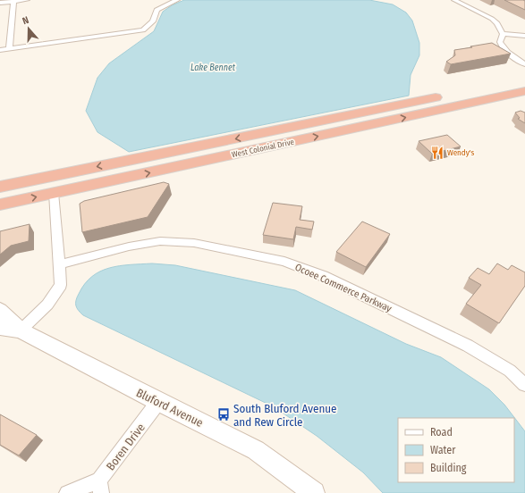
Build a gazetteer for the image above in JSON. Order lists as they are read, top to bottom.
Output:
{
  "streets": {
    "highway": ["West Colonial Drive"],
    "street": ["Ocoee Commerce Parkway", "Bluford Avenue", "Boren Drive"]
  },
  "crossings": [
    ["Bluford Avenue", "Boren Drive"]
  ],
  "water": ["Lake Bennet"],
  "places": {
    "restaurant": ["Wendy's"],
    "bus stop": ["South Bluford Avenue and Rew Circle"]
  },
  "legend": ["Road", "Water", "Building"],
  "north": "top"
}
